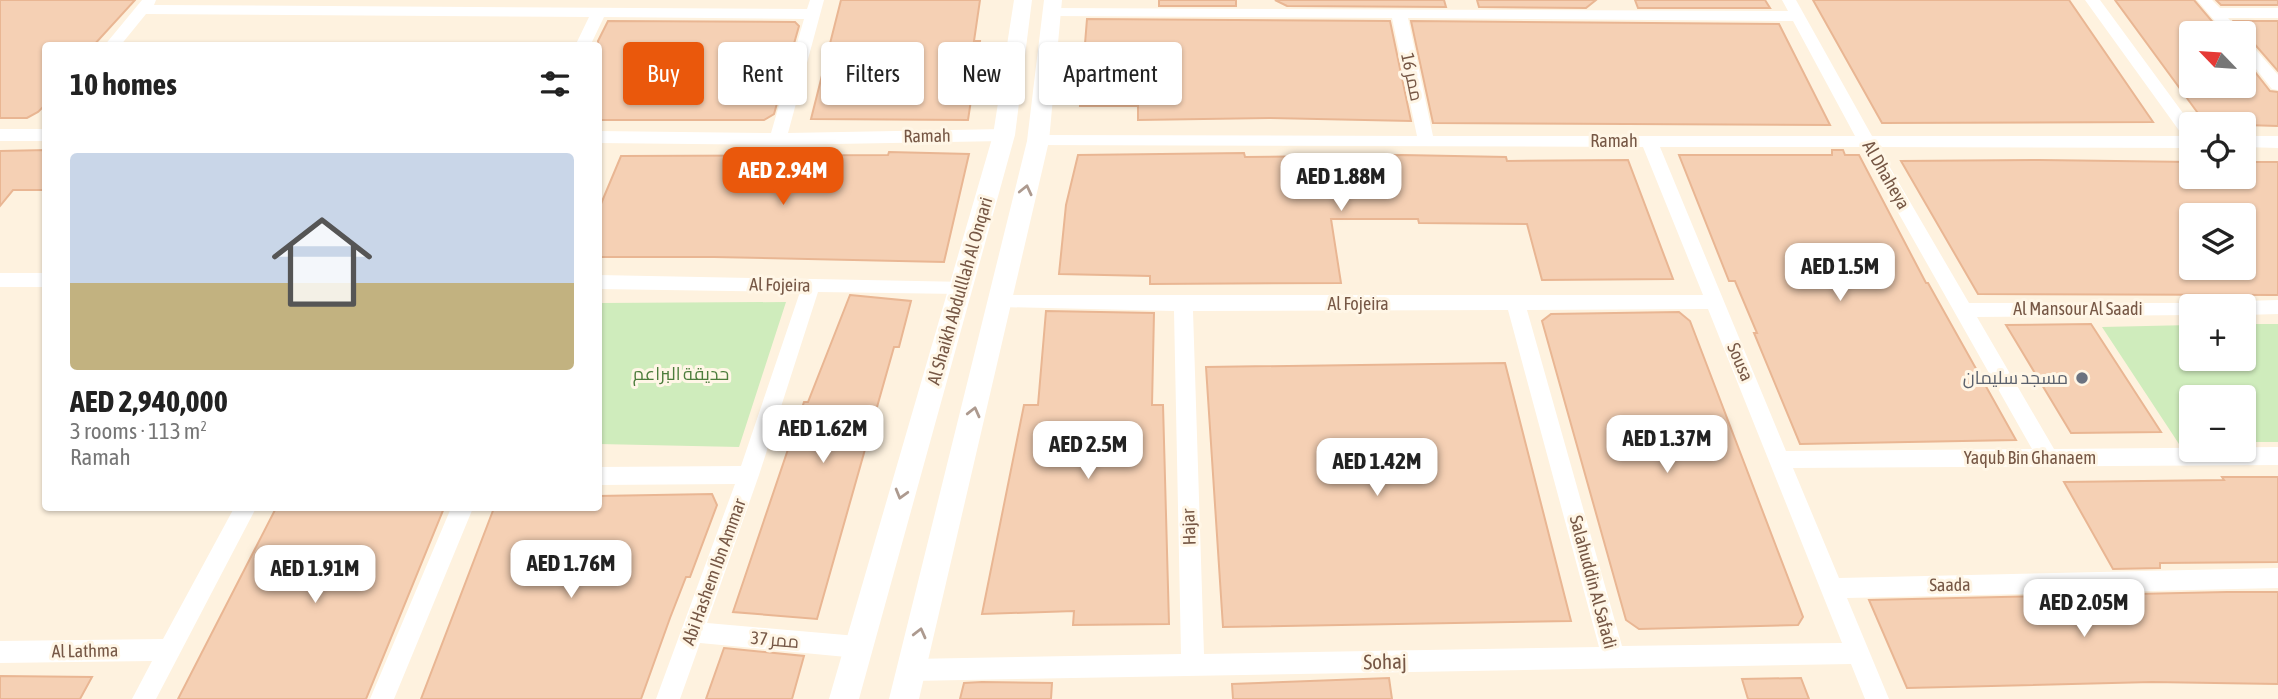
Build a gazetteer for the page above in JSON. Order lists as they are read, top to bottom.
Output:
{
  "streets": {
    "street": [
      "ممر 16",
      "Ramah",
      "Al Dhaheya",
      "Al Fojeira",
      "Al Shaikh Abdulllah Al Onqari",
      "Al Mansour Al Saadi",
      "Sousa",
      "Yaqub Bin Ghanaem",
      "Hajar",
      "Abi Hashem Ibn Ammar",
      "Salahuddin Al Safadi",
      "Saada",
      "ممر 37",
      "Al Lathma",
      "Sohaj"
    ]
  },
  "crossings": [
    ["ممر 16", "Ramah"],
    ["Ramah", "Al Dhaheya"],
    ["Ramah", "Al Shaikh Abdulllah Al Onqari"],
    ["Ramah", "Sousa"],
    ["Al Dhaheya", "Al Mansour Al Saadi"],
    ["Al Dhaheya", "Yaqub Bin Ghanaem"],
    ["Al Fojeira", "Al Shaikh Abdulllah Al Onqari"],
    ["Al Fojeira", "Sousa"],
    ["Al Fojeira", "Hajar"],
    ["Al Fojeira", "Abi Hashem Ibn Ammar"],
    ["Al Fojeira", "Salahuddin Al Safadi"],
    ["Al Shaikh Abdulllah Al Onqari", "ممر 37"],
    ["Al Shaikh Abdulllah Al Onqari", "Sohaj"],
    ["Sousa", "Yaqub Bin Ghanaem"],
    ["Sousa", "Saada"],
    ["Sousa", "Sohaj"],
    ["Hajar", "Sohaj"],
    ["Abi Hashem Ibn Ammar", "ممر 37"],
    ["Salahuddin Al Safadi", "Sohaj"]
  ],
  "parks": ["حديقة البراعم"],
  "places": ["مسجد سليمان"],
  "north": "top left",
  "page": {
    "map_buttons": ["+", "−"],
    "chip": [
      "Buy",
      "Rent",
      "Filters",
      "New",
      "Apartment"
    ],
    "heading": "10 homes",
    "list": [
      {
        "name": "AED 2,940,000",
        "note": "3 rooms · 113 m² · Ramah"
      }
    ],
    "price": [
      "AED 2.94M",
      "AED 1.88M",
      "AED 1.5M",
      "AED 1.62M",
      "AED 1.37M",
      "AED 2.5M",
      "AED 1.42M",
      "AED 1.76M",
      "AED 1.91M",
      "AED 2.05M"
    ]
  }
}
